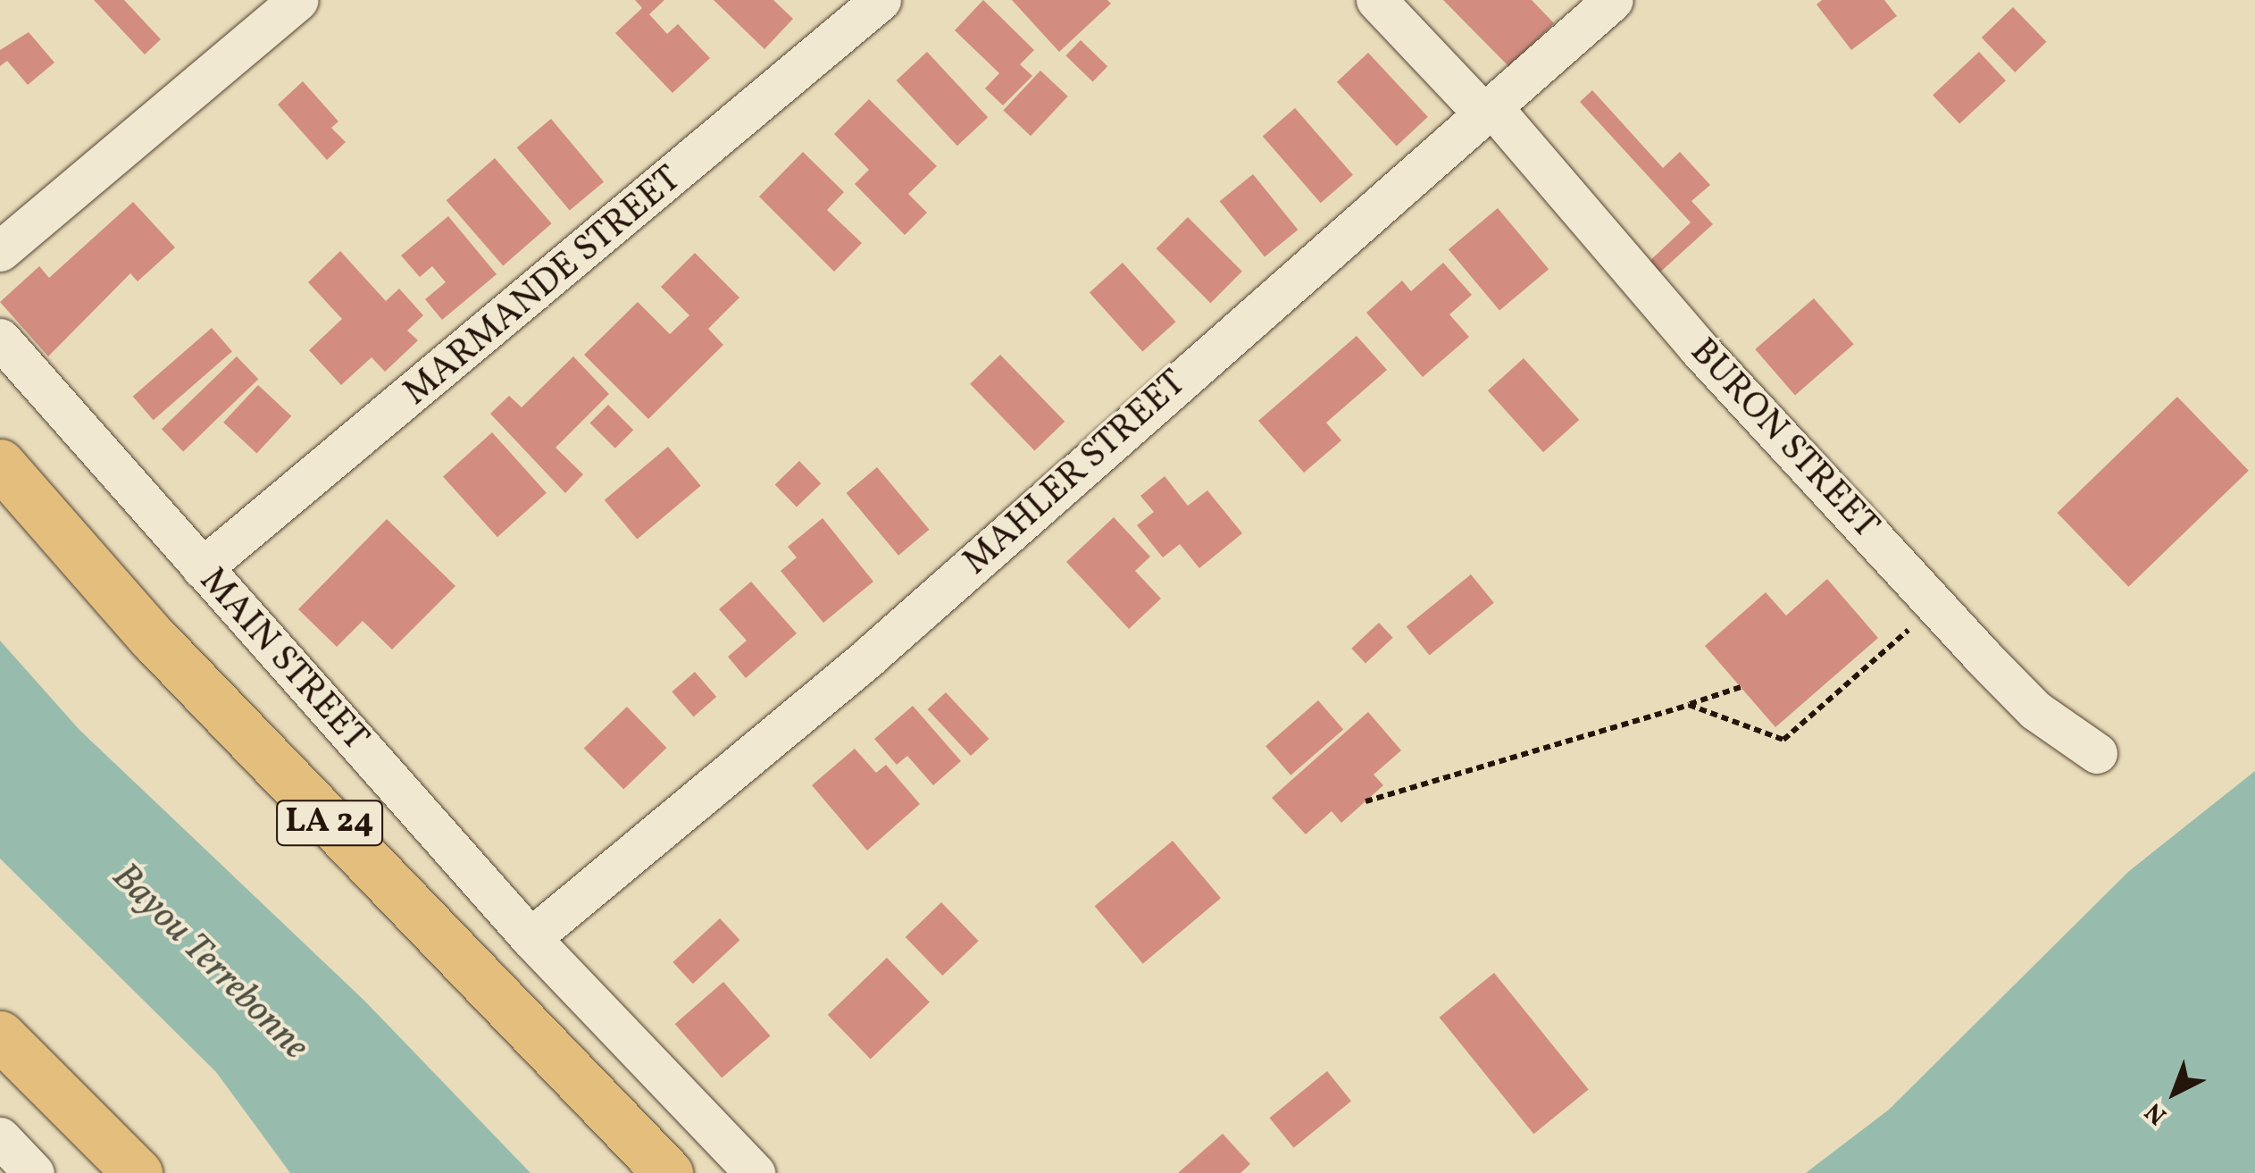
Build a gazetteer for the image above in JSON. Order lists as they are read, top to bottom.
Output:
{
  "streets": {
    "main road": ["LA 24"],
    "street": [
      "MARMANDE STREET",
      "BURON STREET",
      "MAHLER STREET",
      "MAIN STREET"
    ]
  },
  "crossings": [
    ["MARMANDE STREET", "MAIN STREET"],
    ["BURON STREET", "MAHLER STREET"],
    ["MAHLER STREET", "MAIN STREET"]
  ],
  "water": ["Bayou Terrebonne"],
  "north": "bottom left"
}
